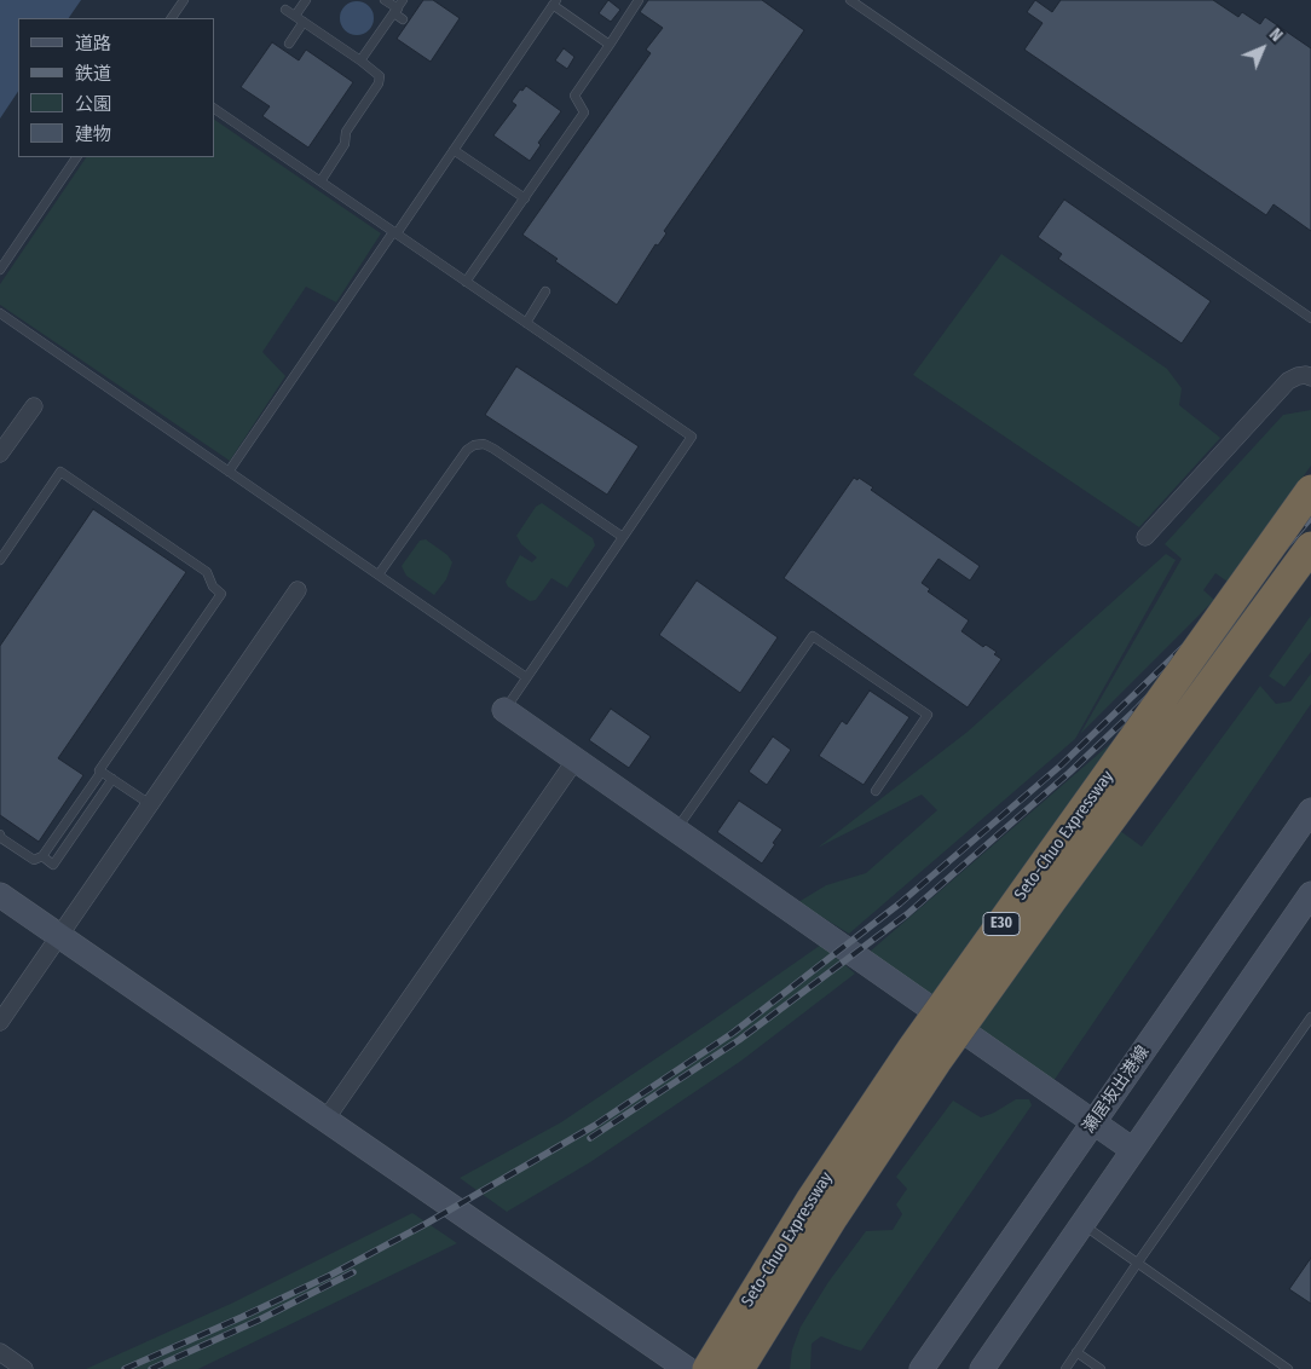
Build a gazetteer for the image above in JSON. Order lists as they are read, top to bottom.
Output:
{
  "streets": {
    "highway": ["Seto-Chuo Expressway", "E30"],
    "street": ["瀬居坂出港線"]
  },
  "legend": [
    "道路",
    "鉄道",
    "公園",
    "建物"
  ],
  "north": "top right"
}
